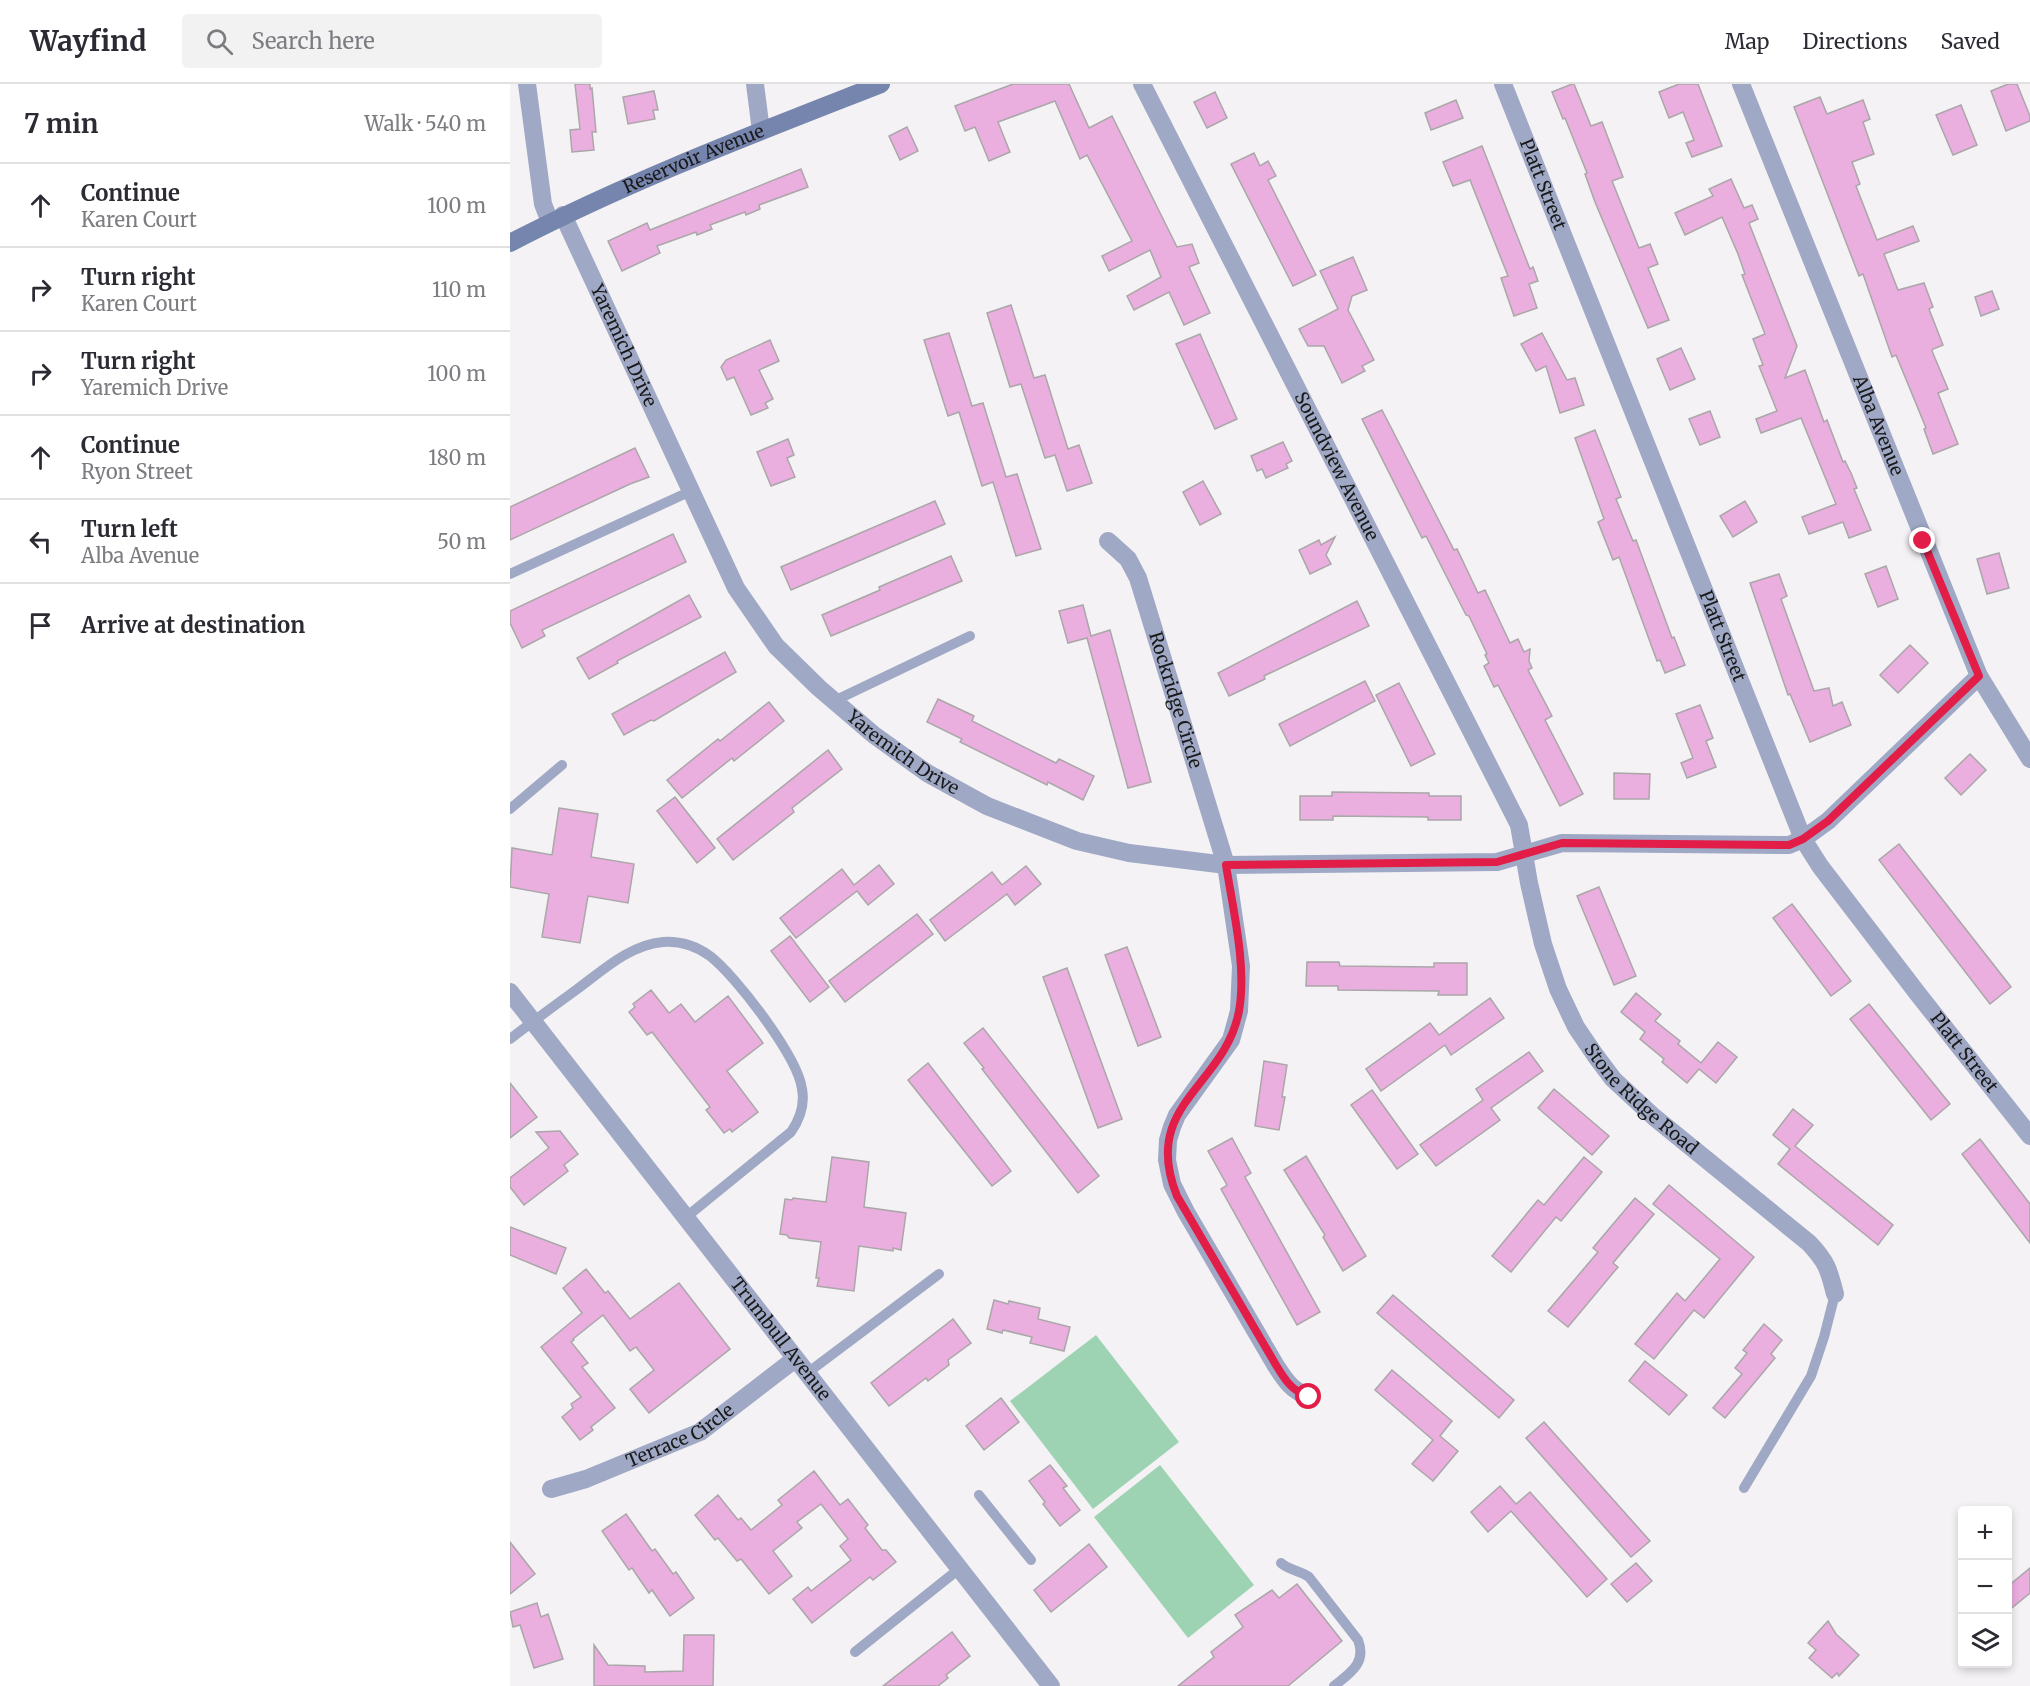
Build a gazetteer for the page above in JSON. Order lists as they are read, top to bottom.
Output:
{
  "streets": {
    "main road": ["Reservoir Avenue"],
    "street": [
      "Platt Street",
      "Yaremich Drive",
      "Alba Avenue",
      "Soundview Avenue",
      "Rockridge Circle",
      "Stone Ridge Road",
      "Trumbull Avenue",
      "Terrace Circle"
    ]
  },
  "crossings": [
    ["Reservoir Avenue", "Yaremich Drive"],
    ["Platt Street", "Yaremich Drive"],
    ["Yaremich Drive", "Soundview Avenue"],
    ["Yaremich Drive", "Rockridge Circle"],
    ["Yaremich Drive", "Stone Ridge Road"],
    ["Soundview Avenue", "Stone Ridge Road"],
    ["Trumbull Avenue", "Terrace Circle"]
  ],
  "page": {
    "header": "Wayfind",
    "search": "Search here",
    "nav": ["Map", "Directions", "Saved"],
    "heading": ["7 min", "Walk · 540 m"],
    "list": [
      ["Continue", "Karen Court", "100 m"],
      ["Turn right", "Karen Court", "110 m"],
      ["Turn right", "Yaremich Drive", "100 m"],
      ["Continue", "Ryon Street", "180 m"],
      ["Turn left", "Alba Avenue", "50 m"],
      "Arrive at destination"
    ],
    "map_buttons": ["+", "−"]
  }
}
